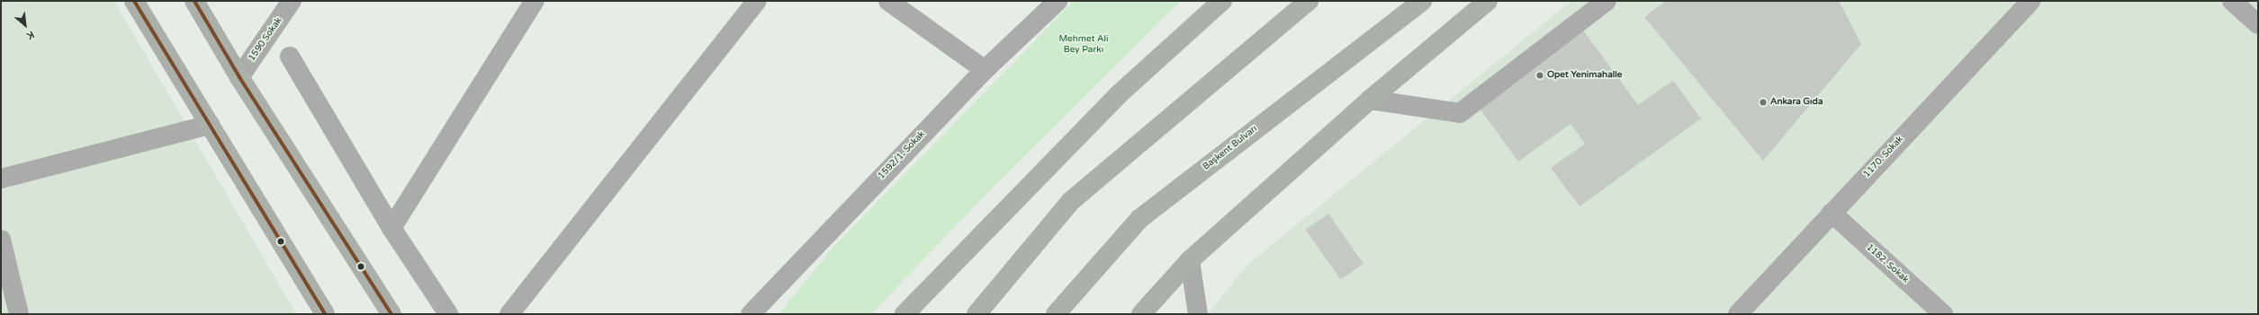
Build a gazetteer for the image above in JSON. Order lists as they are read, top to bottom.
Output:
{
  "streets": {
    "main road": ["Başkent Bulvarı"],
    "street": [
      "1590 Sokak",
      "1592/1. Sokak",
      "1170. Sokak",
      "1182. Sokak"
    ]
  },
  "crossings": [
    ["1170. Sokak", "1182. Sokak"]
  ],
  "parks": ["Mehmet Ali Bey Parkı"],
  "places": ["Opet Yenimahalle", "Ankara Gıda"],
  "north": "bottom right"
}
